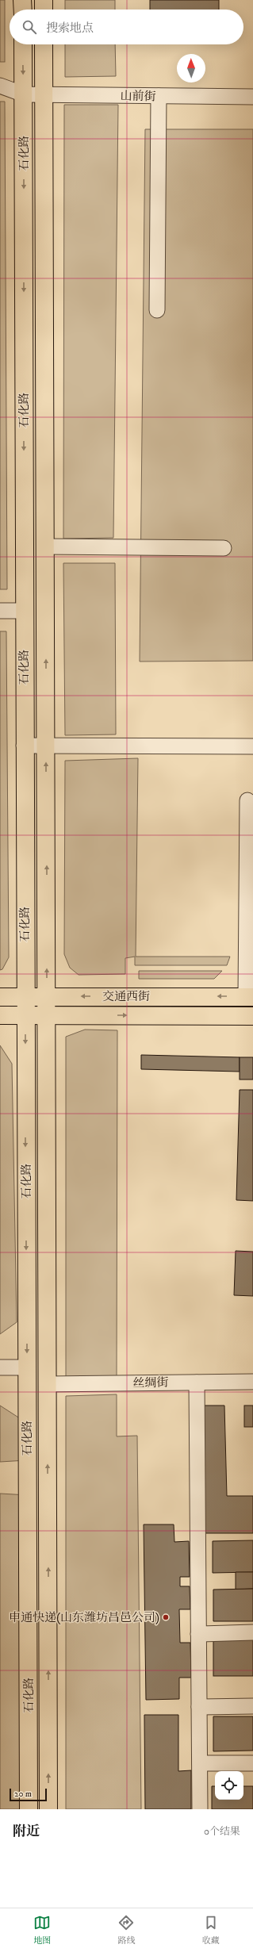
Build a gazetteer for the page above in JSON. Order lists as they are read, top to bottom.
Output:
{
  "streets": {
    "main road": ["石化路", "交通西街"],
    "street": ["山前街", "丝绸街"]
  },
  "crossings": [
    ["山前街", "石化路"],
    ["石化路", "交通西街"],
    ["石化路", "丝绸街"]
  ],
  "places": ["申通快递(山东潍坊昌邑公司)"],
  "scale_bar": "20 m",
  "north": "top",
  "page": {
    "search": "搜索地点",
    "scale": "20 m",
    "heading": ["附近", "0个结果"],
    "nav": ["地图", "路线", "收藏"]
  }
}
